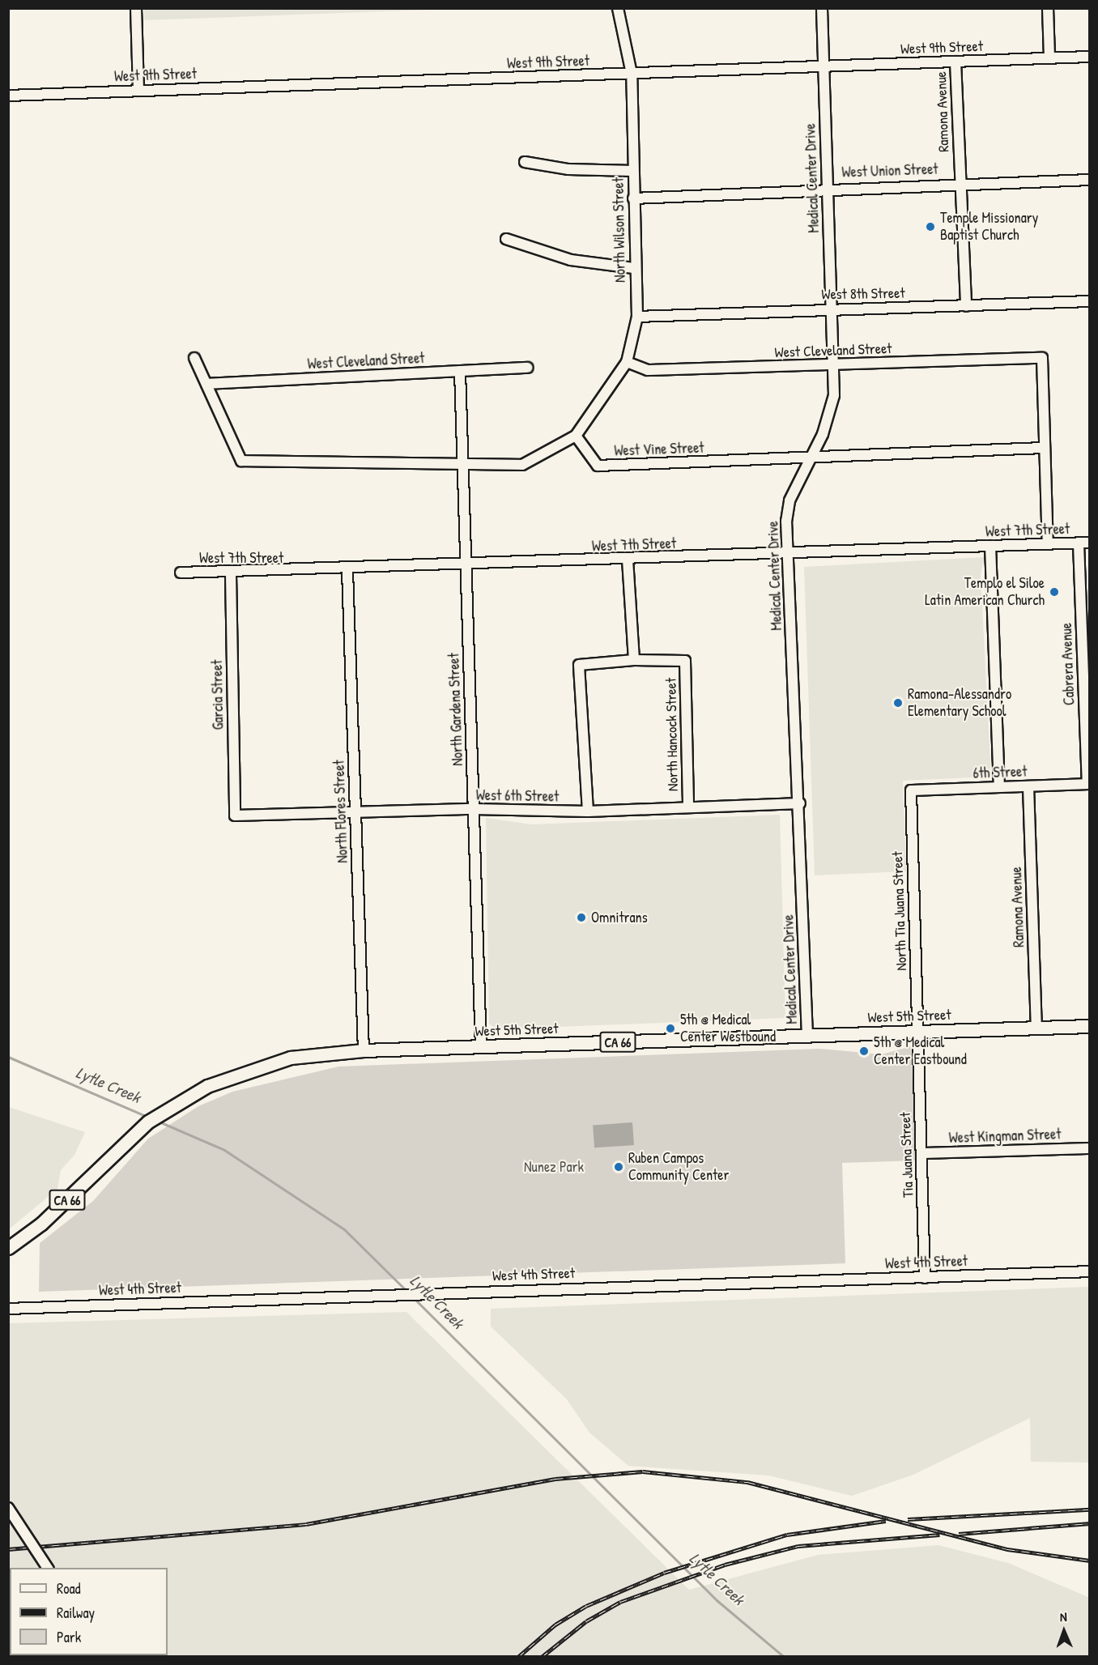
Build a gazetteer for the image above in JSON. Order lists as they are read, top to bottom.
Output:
{
  "streets": {
    "main road": ["West 5th Street", "CA 66"],
    "street": [
      "West 9th Street",
      "Ramona Avenue",
      "West Union Street",
      "Medical Center Drive",
      "North Wilson Street",
      "West 8th Street",
      "West Cleveland Street",
      "West Vine Street",
      "West 7th Street",
      "Cabrera Avenue",
      "Garcia Street",
      "North Gardena Street",
      "North Hancock Street",
      "6th Street",
      "West 6th Street",
      "North Flores Street",
      "North Tia Juana Street",
      "West Kingman Street",
      "Tia Juana Street",
      "West 4th Street"
    ]
  },
  "crossings": [
    ["West 9th Street", "Ramona Avenue"],
    ["West 9th Street", "Medical Center Drive"],
    ["West 9th Street", "North Wilson Street"],
    ["Ramona Avenue", "West Union Street"],
    ["Ramona Avenue", "West 8th Street"],
    ["Ramona Avenue", "6th Street"],
    ["Ramona Avenue", "West 5th Street"],
    ["West Union Street", "Medical Center Drive"],
    ["West Union Street", "North Wilson Street"],
    ["Medical Center Drive", "West 8th Street"],
    ["Medical Center Drive", "West Cleveland Street"],
    ["Medical Center Drive", "West Vine Street"],
    ["Medical Center Drive", "West 7th Street"],
    ["Medical Center Drive", "West 6th Street"],
    ["Medical Center Drive", "West 5th Street"],
    ["North Wilson Street", "West 8th Street"],
    ["North Wilson Street", "West Cleveland Street"],
    ["North Wilson Street", "West Vine Street"],
    ["West Cleveland Street", "West Vine Street"],
    ["West Cleveland Street", "North Gardena Street"],
    ["West 7th Street", "Cabrera Avenue"],
    ["West 7th Street", "Garcia Street"],
    ["West 7th Street", "North Gardena Street"],
    ["West 7th Street", "North Flores Street"],
    ["Cabrera Avenue", "6th Street"],
    ["Garcia Street", "West 6th Street"],
    ["North Gardena Street", "West 6th Street"],
    ["North Gardena Street", "West 5th Street"],
    ["North Hancock Street", "West 6th Street"],
    ["6th Street", "North Tia Juana Street"],
    ["West 6th Street", "North Flores Street"],
    ["North Flores Street", "West 5th Street"],
    ["North Tia Juana Street", "West 5th Street"],
    ["North Tia Juana Street", "Tia Juana Street"],
    ["West 5th Street", "Tia Juana Street"],
    ["West Kingman Street", "Tia Juana Street"],
    ["Tia Juana Street", "West 4th Street"]
  ],
  "water": ["Lytle Creek"],
  "parks": ["Nunez Park"],
  "places": [
    "Temple Missionary Baptist Church",
    "Templo el Siloe Latin American Church",
    "Ramona-Alessandro Elementary School",
    "Omnitrans",
    "5th @ Medical Center Westbound",
    "5th @ Medical Center Eastbound",
    "Ruben Campos Community Center"
  ],
  "legend": ["Road", "Railway", "Park"],
  "north": "top"
}
